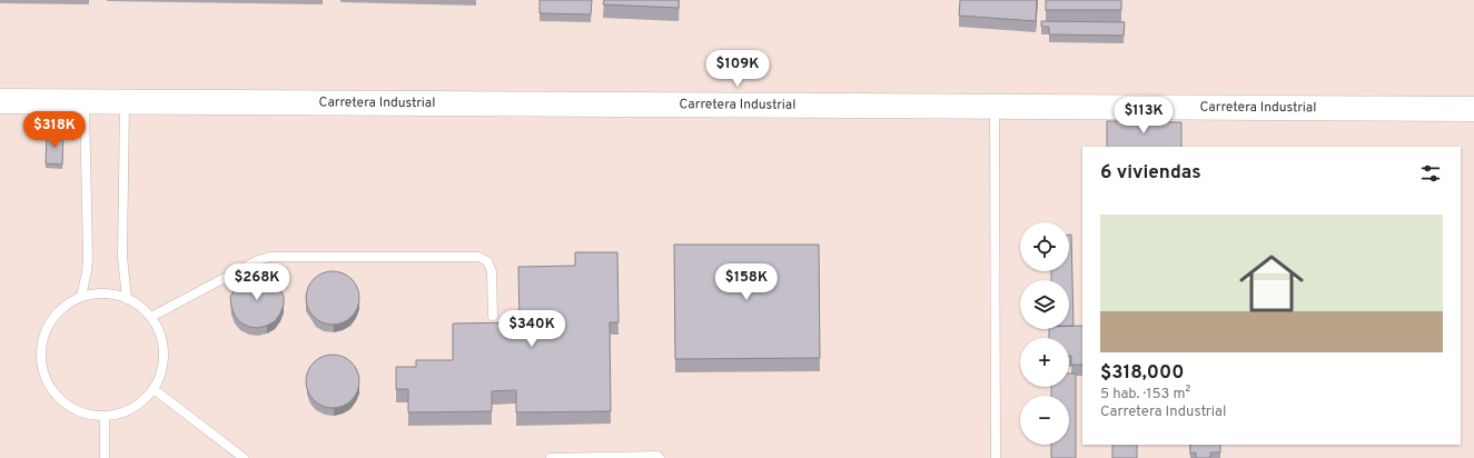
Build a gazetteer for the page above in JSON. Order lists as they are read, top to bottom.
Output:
{
  "streets": {
    "main road": ["Carretera Industrial"]
  },
  "page": {
    "price": [
      "$109K",
      "$113K",
      "$318K",
      "$268K",
      "$158K",
      "$340K"
    ],
    "heading": "6 viviendas",
    "list": [
      {
        "name": "$318,000",
        "note": "5 hab. · 153 m² · Carretera Industrial"
      }
    ],
    "map_buttons": ["+", "−"]
  }
}
